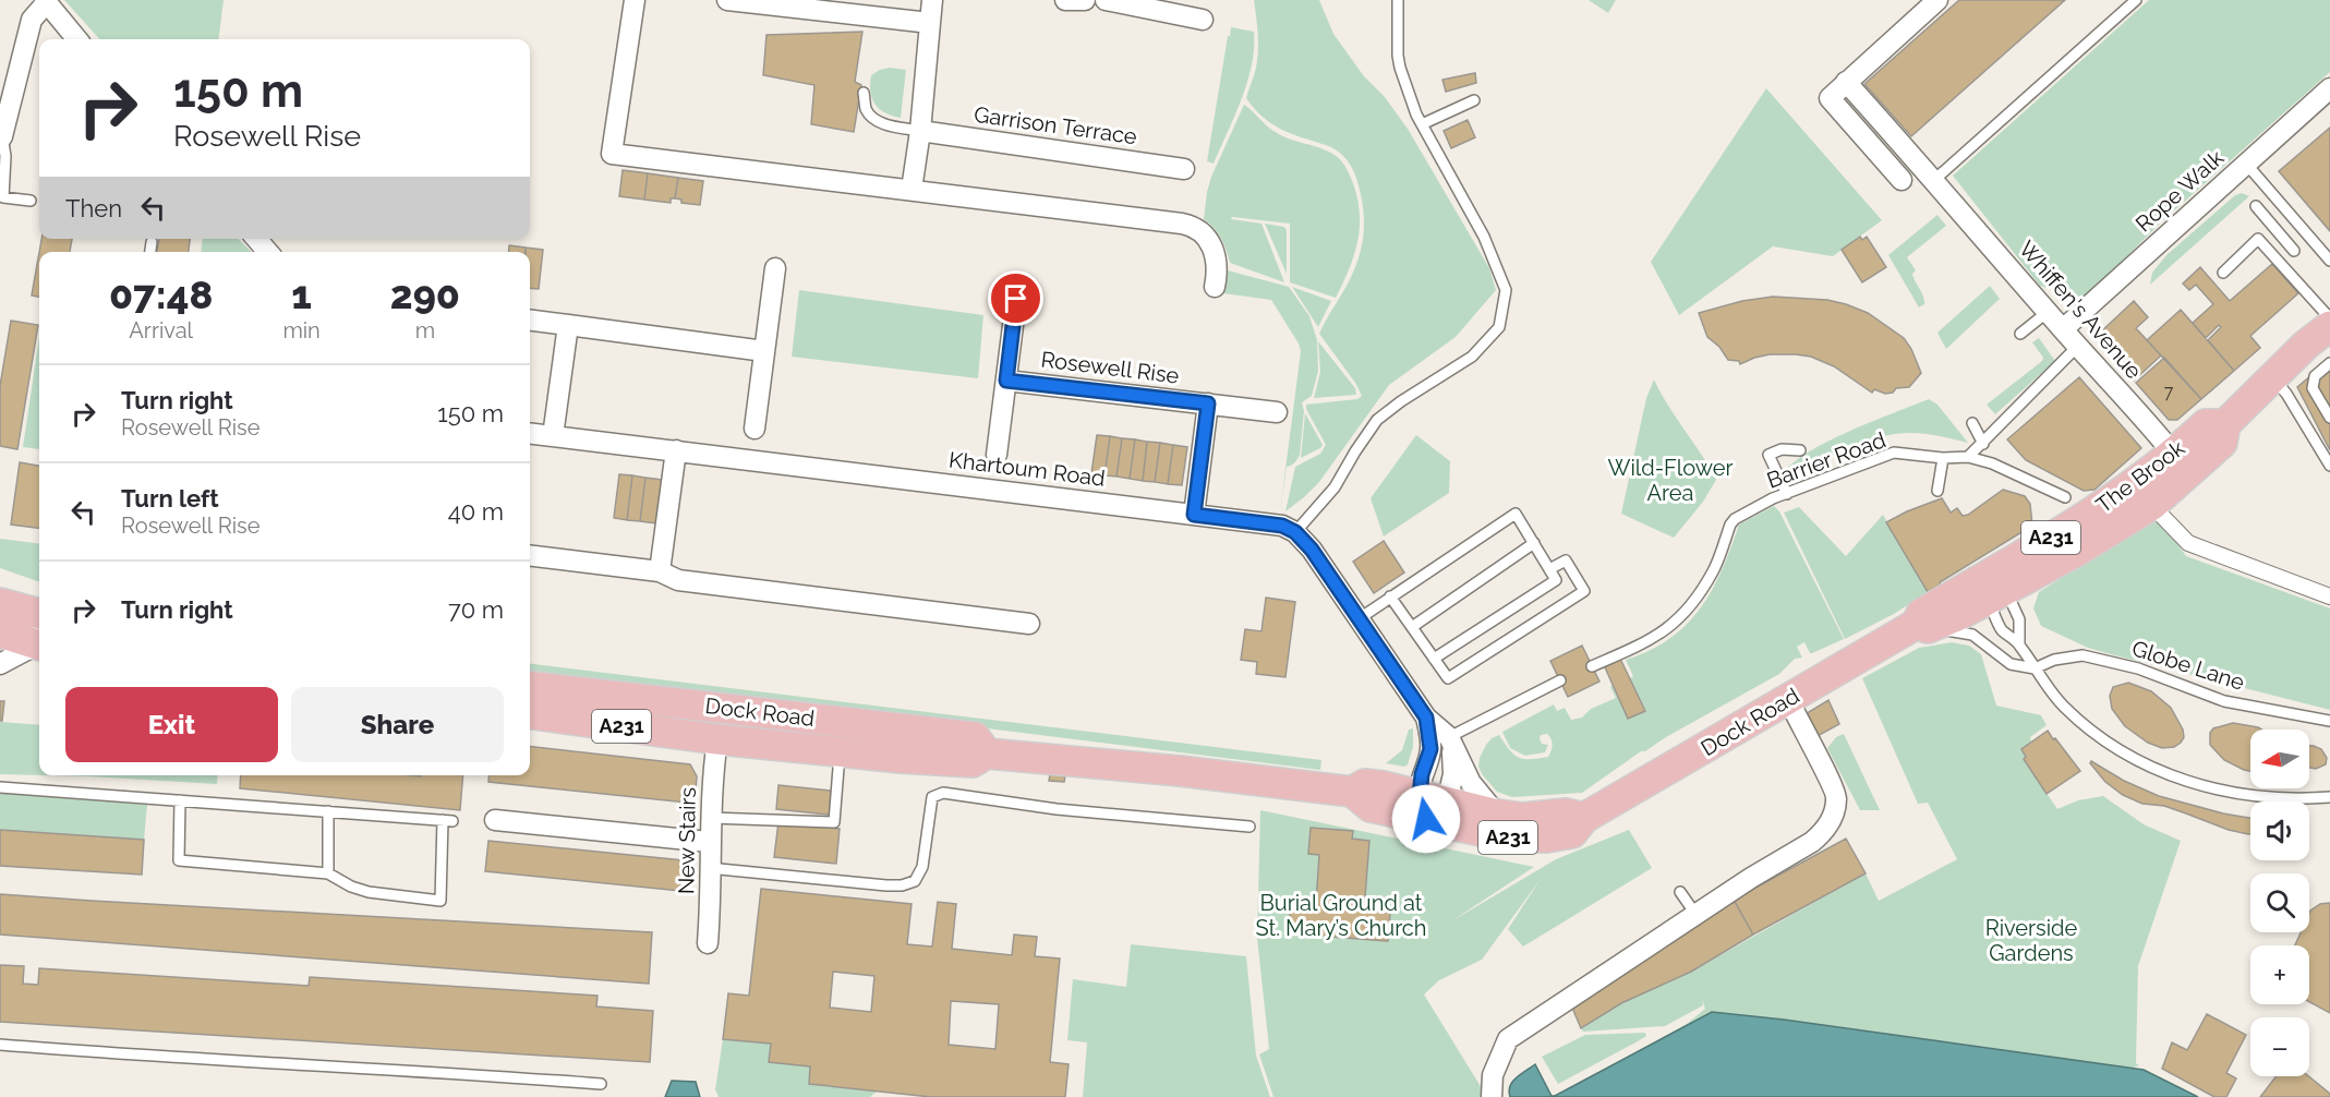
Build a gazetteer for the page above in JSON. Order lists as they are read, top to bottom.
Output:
{
  "streets": {
    "main road": ["The Brook", "A231", "Dock Road"],
    "street": [
      "Garrison Terrace",
      "Rope Walk",
      "Whiffen's Avenue",
      "Rosewell Rise",
      "Khartoum Road",
      "New Stairs"
    ],
    "lane": ["Barrier Road", "Globe Lane"]
  },
  "crossings": [
    ["Rope Walk", "Whiffen's Avenue"],
    ["Whiffen's Avenue", "The Brook"],
    ["The Brook", "Dock Road"],
    ["Dock Road", "New Stairs"]
  ],
  "parks": ["Wild-Flower Area", "Burial Ground at St. Mary’s Church", "Riverside Gardens"],
  "house_numbers": ["7"],
  "north": "left",
  "page": {
    "turn": ["150 m", "Rosewell Rise"],
    "then": "Then",
    "eta": [
      "07:48",
      "Arrival",
      "1",
      "min",
      "290",
      "m"
    ],
    "list": [
      {
        "name": "Turn right",
        "note": "Rosewell Rise",
        "value": "150 m"
      },
      {
        "name": "Turn left",
        "note": "Rosewell Rise",
        "value": "40 m"
      },
      {
        "name": "Turn right",
        "value": "70 m"
      }
    ],
    "buttons": ["Exit", "Share"],
    "map_buttons": ["+", "−"]
  }
}
